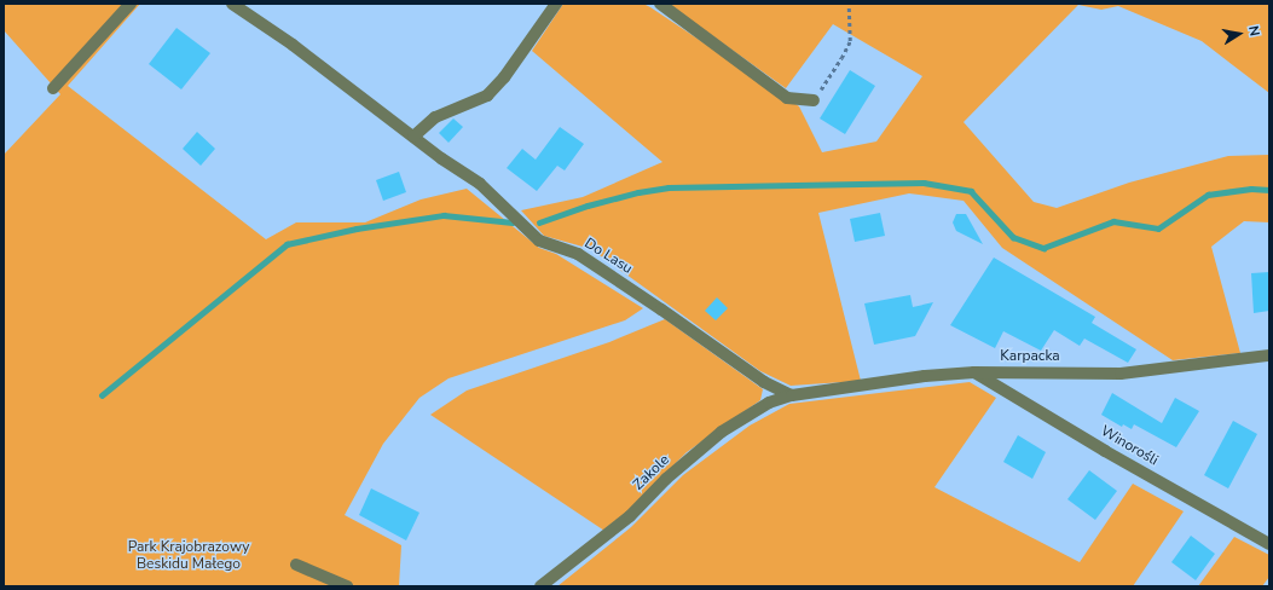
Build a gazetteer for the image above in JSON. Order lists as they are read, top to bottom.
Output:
{
  "streets": {
    "street": [
      "Do Lasu",
      "Karpacka",
      "Winorośli",
      "Zakole"
    ]
  },
  "crossings": [
    ["Do Lasu", "Karpacka"],
    ["Do Lasu", "Zakole"],
    ["Karpacka", "Winorośli"],
    ["Karpacka", "Zakole"]
  ],
  "parks": ["Park Krajobrazowy Beskidu Małego"],
  "north": "right"
}
